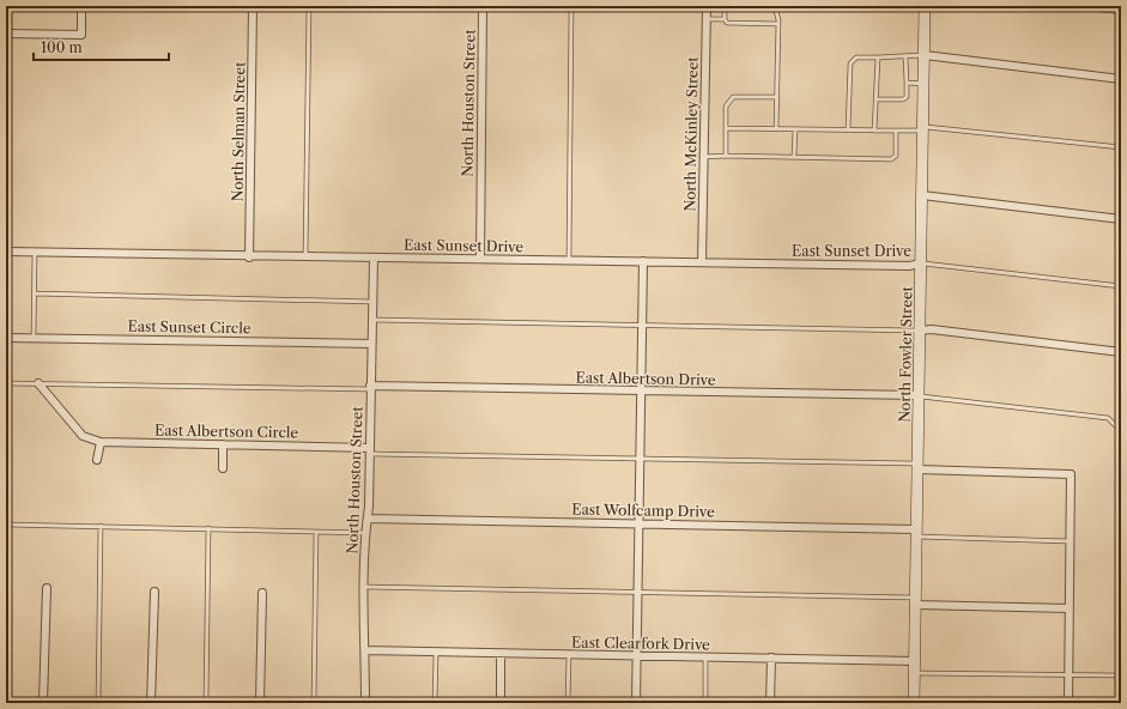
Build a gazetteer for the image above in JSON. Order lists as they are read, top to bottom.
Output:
{
  "streets": {
    "street": [
      "North Houston Street",
      "North Selman Street",
      "North McKinley Street",
      "East Sunset Drive",
      "East Sunset Circle",
      "North Fowler Street",
      "East Albertson Drive",
      "East Albertson Circle",
      "East Wolfcamp Drive",
      "East Clearfork Drive"
    ]
  },
  "crossings": [
    ["North Houston Street", "East Sunset Drive"],
    ["North Houston Street", "East Sunset Circle"],
    ["North Houston Street", "East Albertson Drive"],
    ["North Houston Street", "East Albertson Circle"],
    ["North Houston Street", "East Wolfcamp Drive"],
    ["North Houston Street", "East Clearfork Drive"],
    ["North Selman Street", "East Sunset Drive"],
    ["North McKinley Street", "East Sunset Drive"],
    ["East Sunset Drive", "North Fowler Street"],
    ["North Fowler Street", "East Albertson Drive"],
    ["North Fowler Street", "East Wolfcamp Drive"],
    ["North Fowler Street", "East Clearfork Drive"]
  ],
  "scale_bar": "100 m"
}
